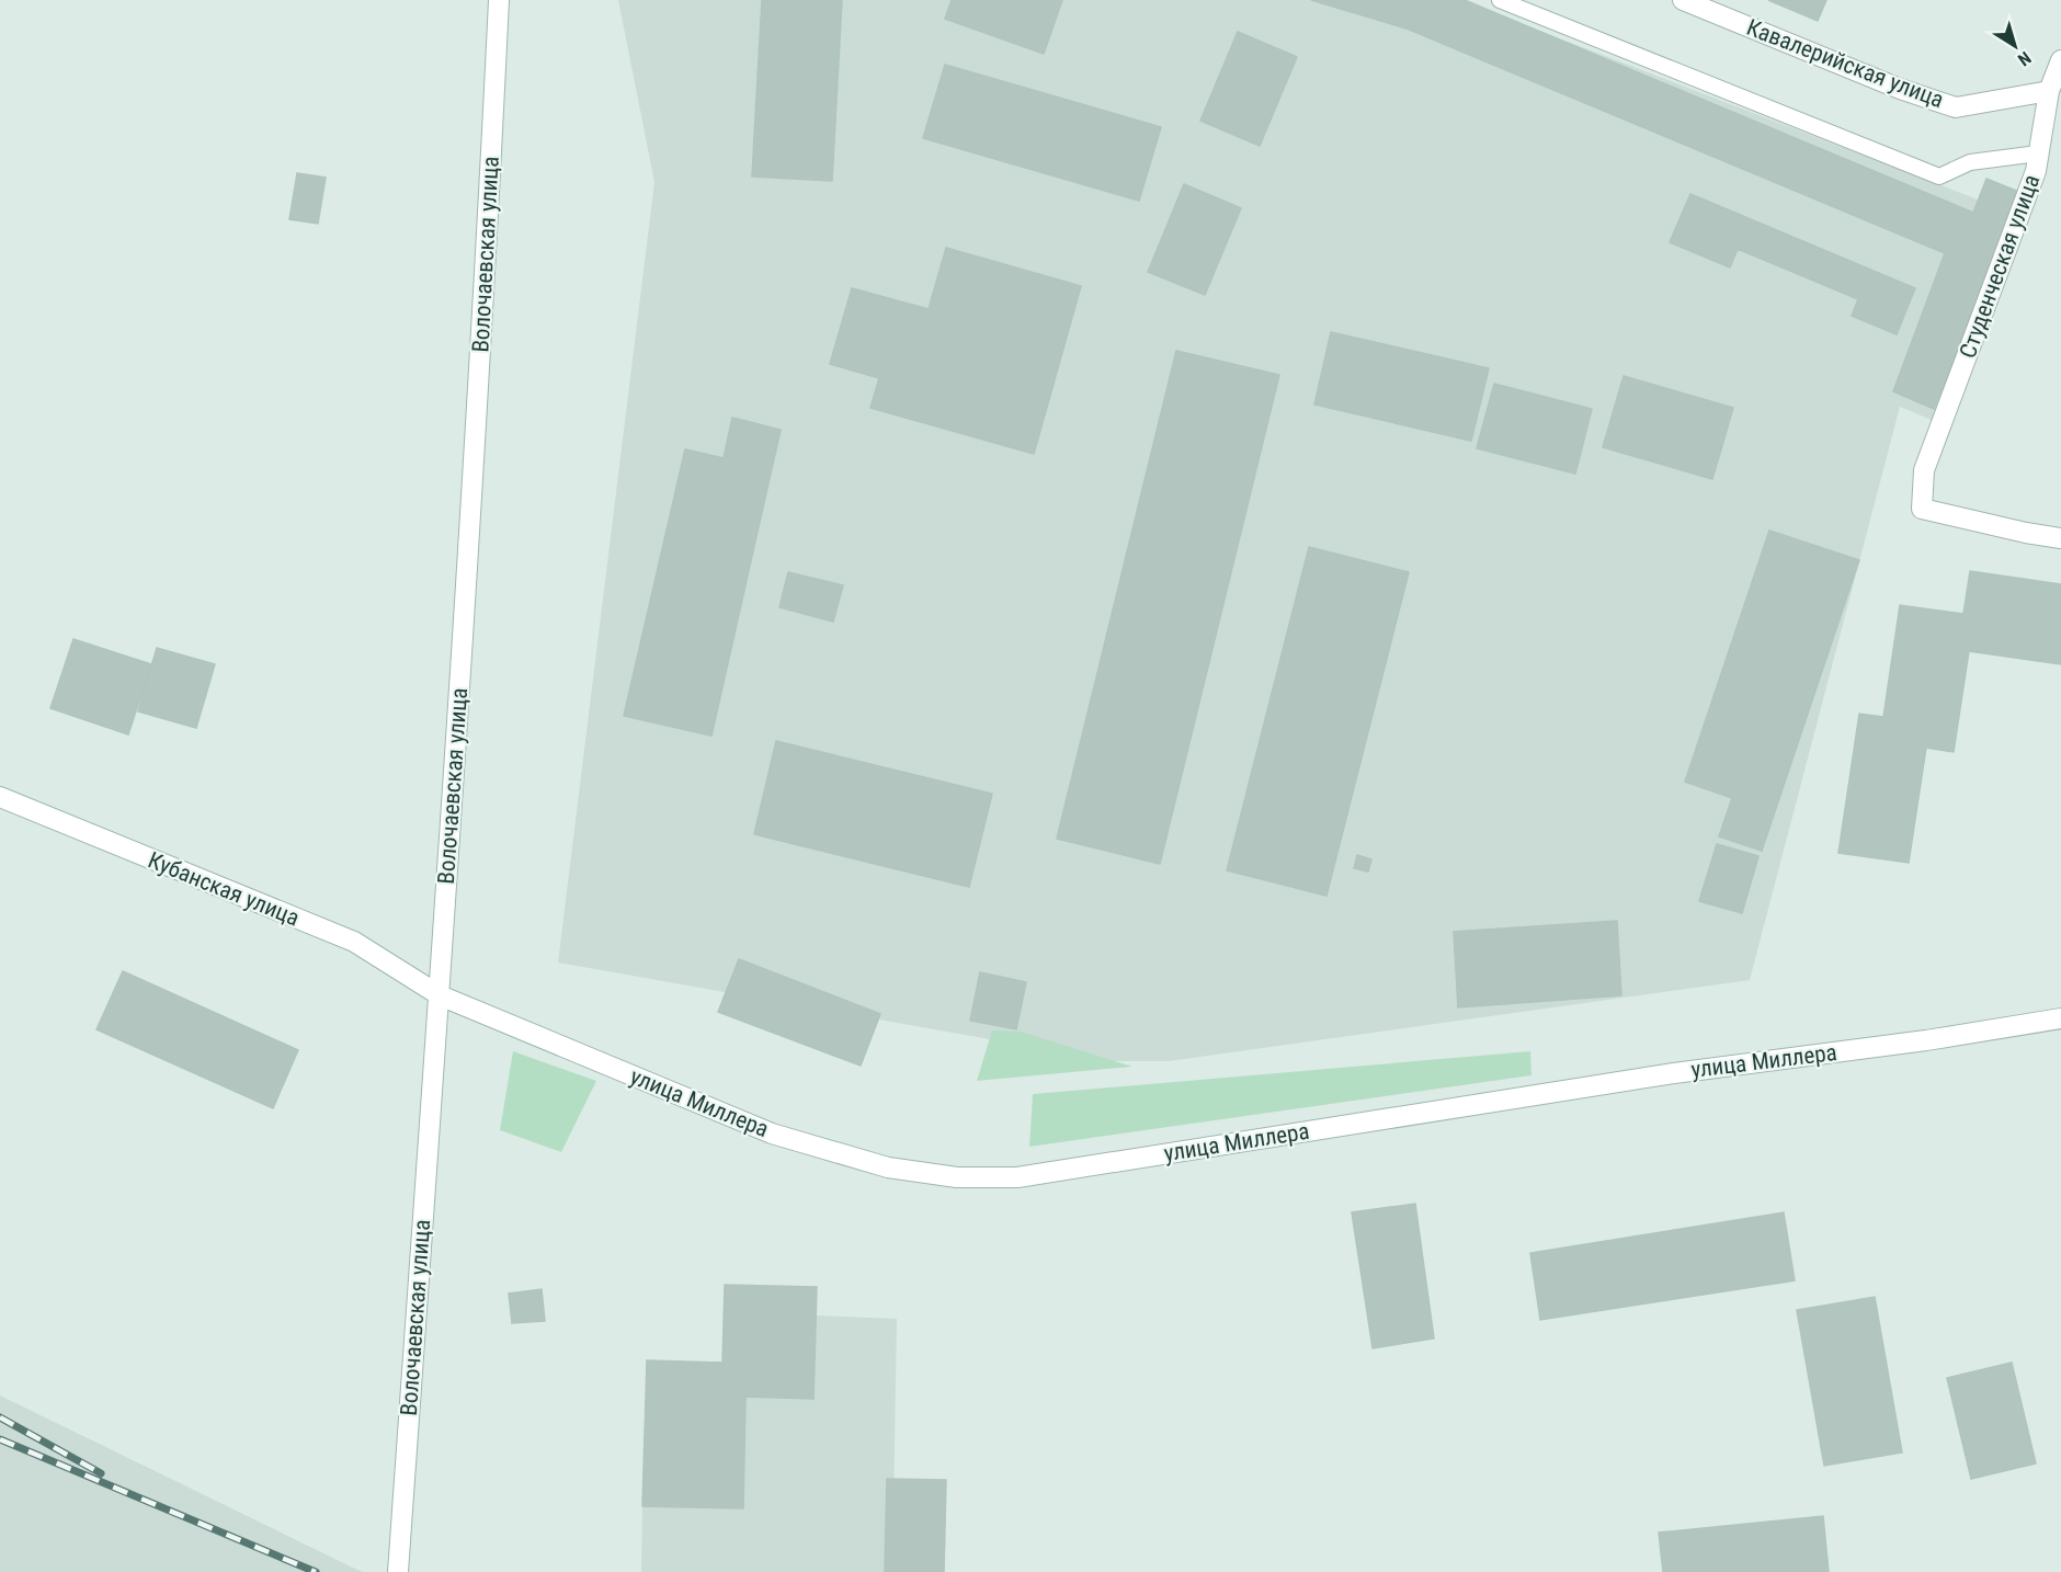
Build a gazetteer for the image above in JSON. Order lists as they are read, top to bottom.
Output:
{
  "streets": {
    "main road": [
      "Кавалерийская улица",
      "Волочаевская улица",
      "Студенческая улица",
      "Кубанская улица",
      "улица Миллера"
    ]
  },
  "crossings": [
    ["Кавалерийская улица", "Студенческая улица"],
    ["Волочаевская улица", "Кубанская улица"],
    ["Волочаевская улица", "улица Миллера"],
    ["Кубанская улица", "улица Миллера"]
  ],
  "north": "bottom right"
}
